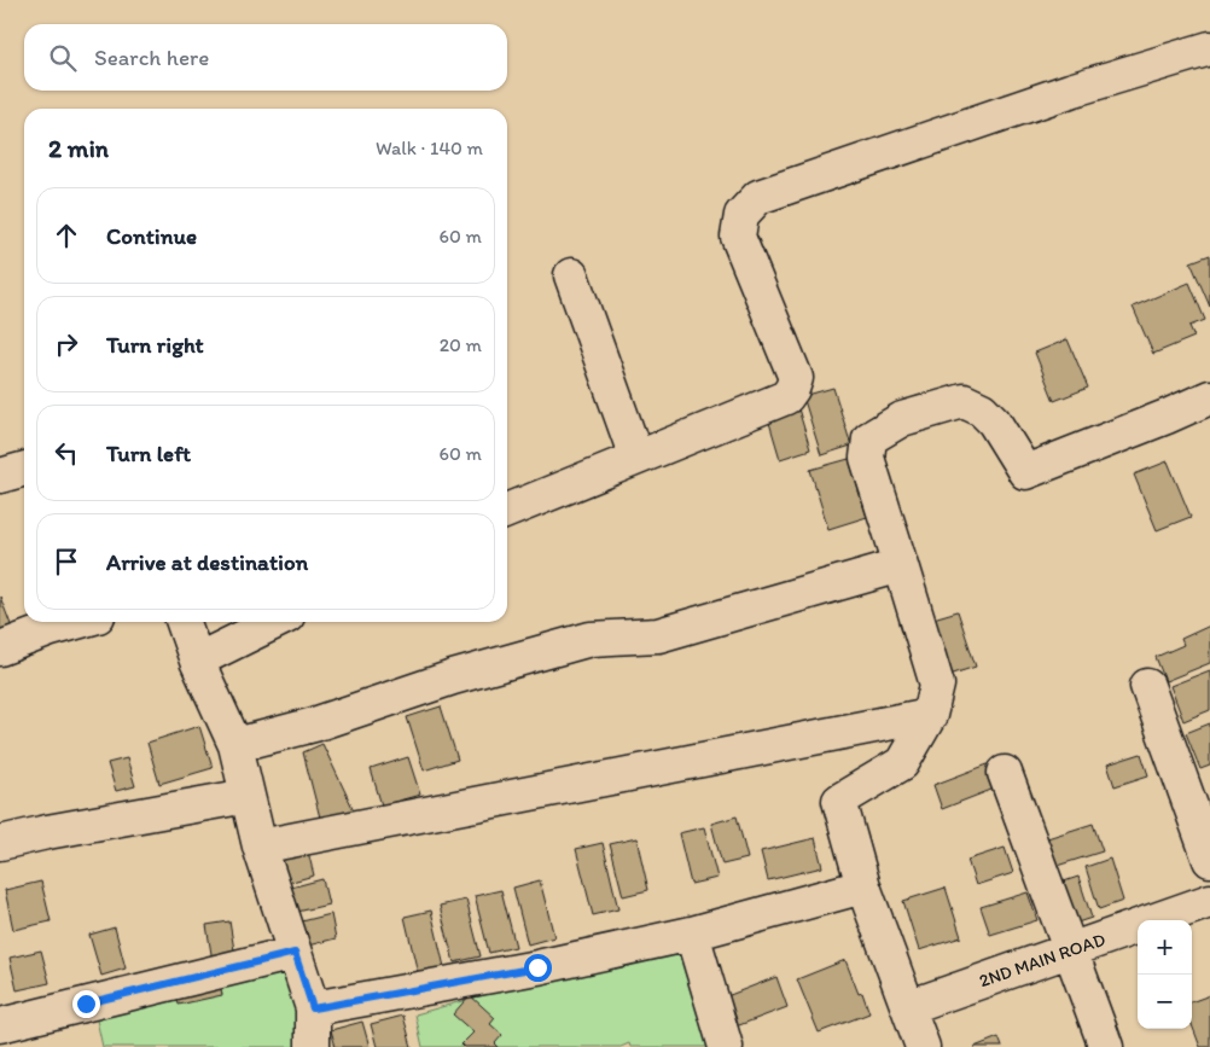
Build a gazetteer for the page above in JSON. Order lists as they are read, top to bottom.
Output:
{
  "streets": {
    "street": ["2ND MAIN ROAD"]
  },
  "page": {
    "search": "Search here",
    "heading": ["2 min", "Walk · 140 m"],
    "list": [
      ["Continue", "60 m"],
      ["Turn right", "20 m"],
      ["Turn left", "60 m"],
      "Arrive at destination"
    ],
    "map_buttons": ["+", "−"]
  }
}
